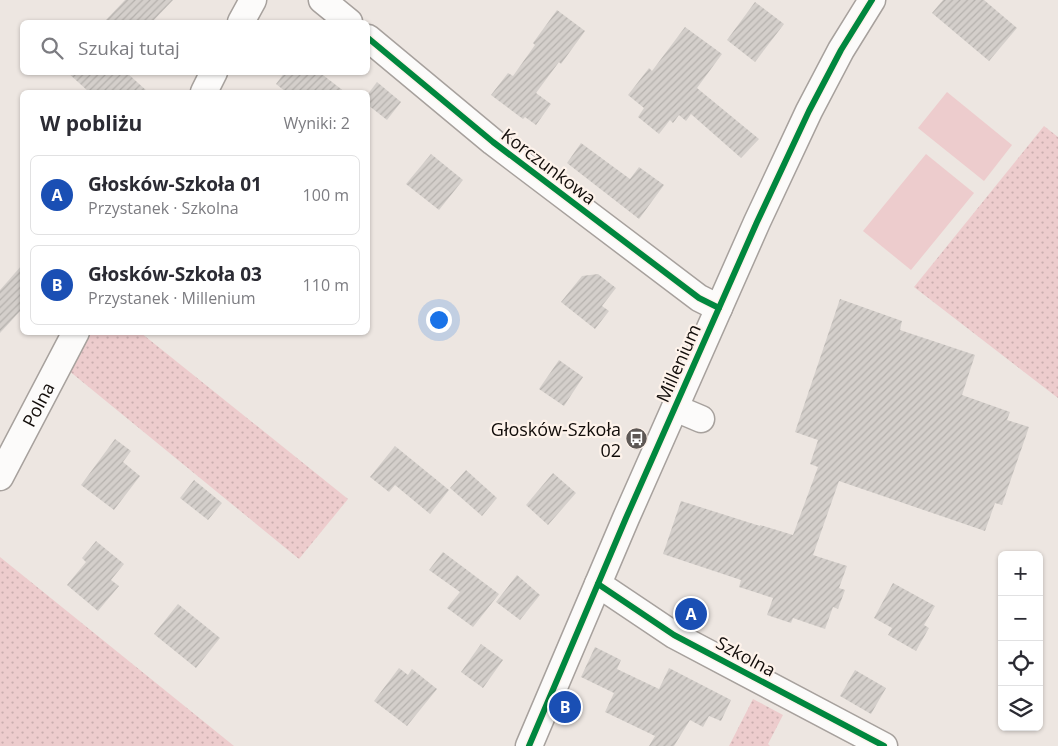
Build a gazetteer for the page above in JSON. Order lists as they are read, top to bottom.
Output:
{
  "streets": {
    "street": [
      "Korczunkowa",
      "Millenium",
      "Polna",
      "Szkolna"
    ]
  },
  "crossings": [
    ["Korczunkowa", "Millenium"],
    ["Millenium", "Szkolna"]
  ],
  "places": {
    "bus stop": ["Głosków-Szkoła 02"]
  },
  "page": {
    "search": "Szukaj tutaj",
    "heading": ["W pobliżu", "Wyniki: 2"],
    "list": [
      {
        "mark": "A",
        "name": "Głosków-Szkoła 01",
        "note": "Przystanek · Szkolna",
        "value": "100 m"
      },
      {
        "mark": "B",
        "name": "Głosków-Szkoła 03",
        "note": "Przystanek · Millenium",
        "value": "110 m"
      }
    ],
    "map_buttons": ["+", "−"],
    "pins": ["A", "B"]
  }
}
